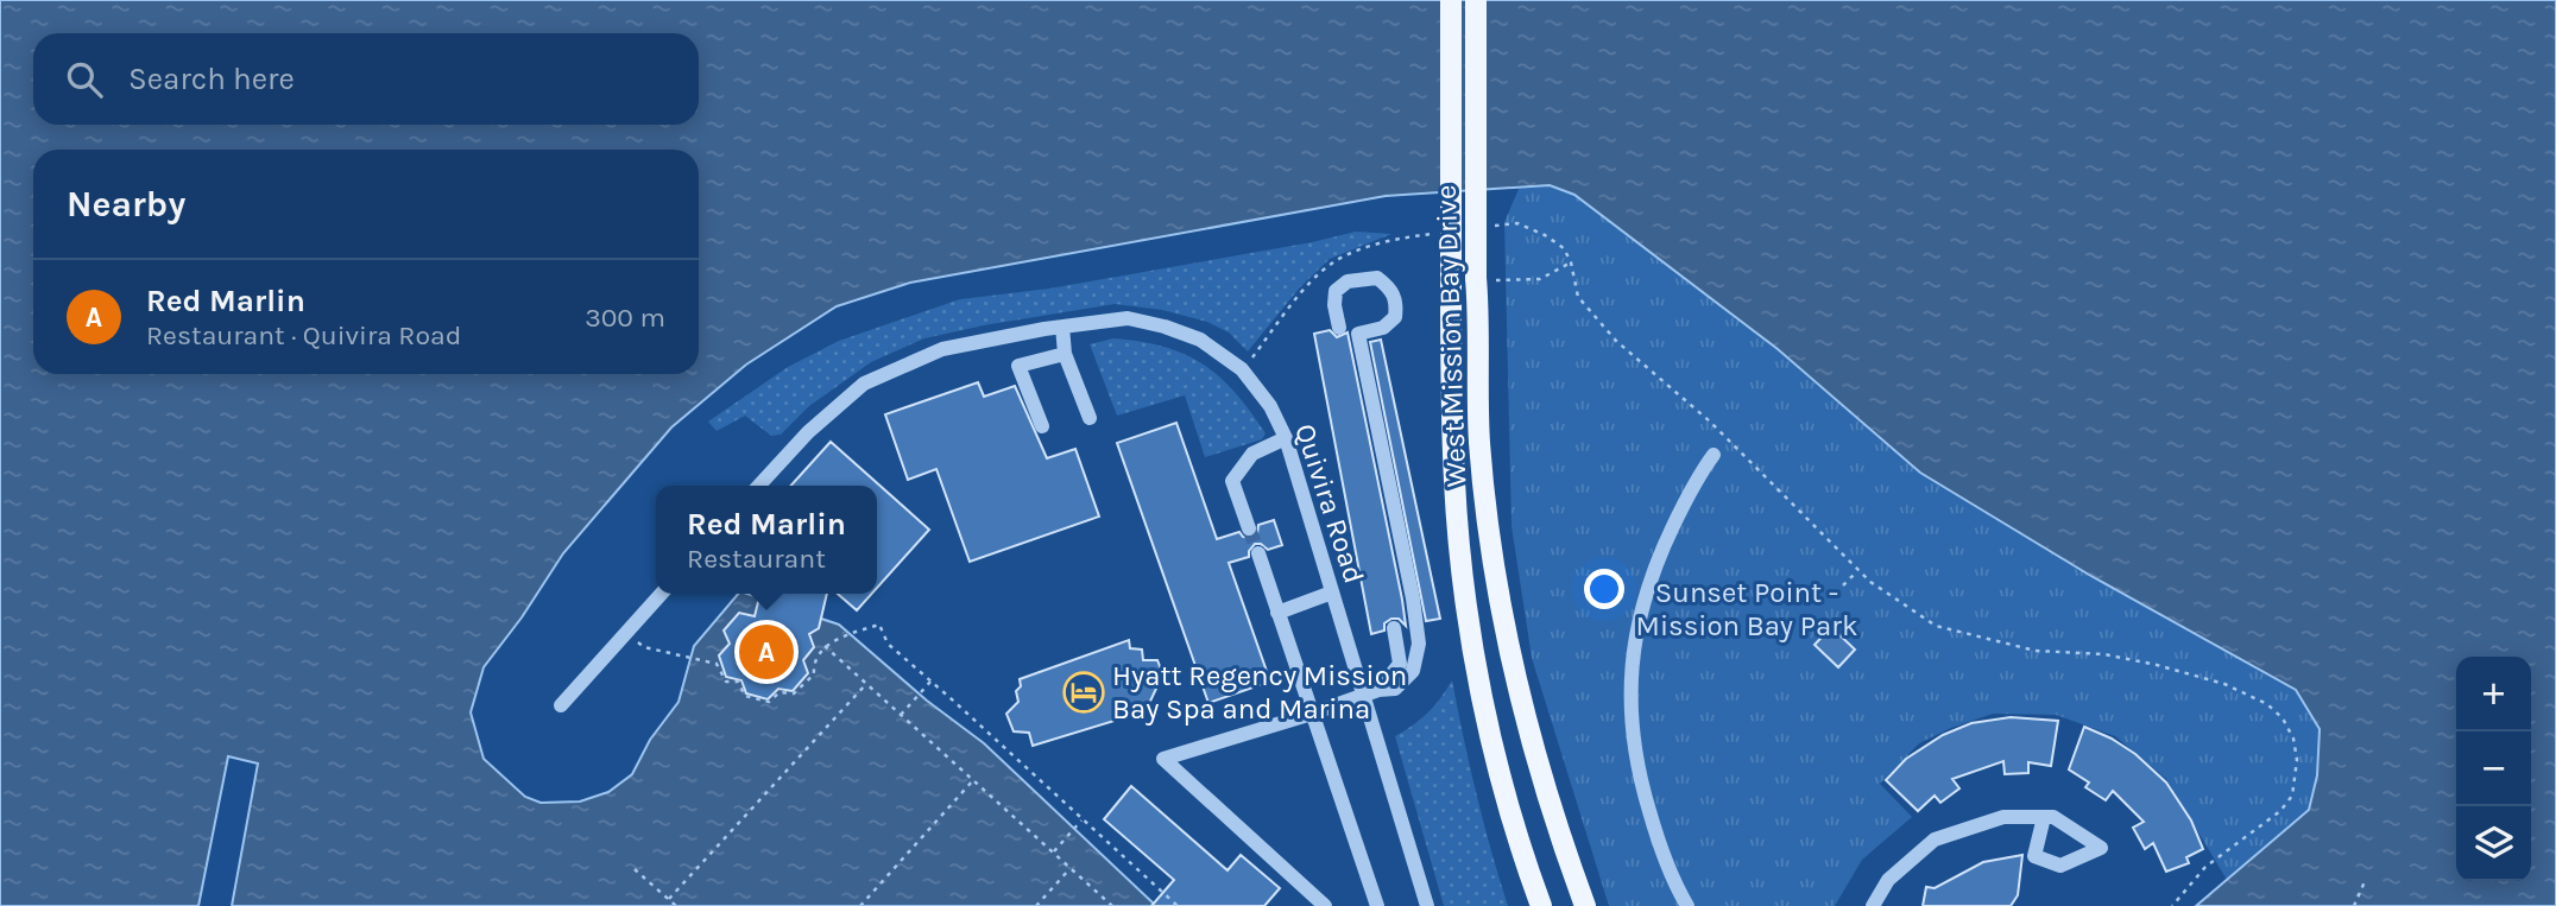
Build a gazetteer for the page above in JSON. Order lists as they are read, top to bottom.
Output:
{
  "streets": {
    "main road": ["West Mission Bay Drive"],
    "street": ["Quivira Road"]
  },
  "parks": ["Sunset Point - Mission Bay Park"],
  "places": {
    "hotel": ["Hyatt Regency Mission Bay Spa and Marina"]
  },
  "page": {
    "search": "Search here",
    "heading": "Nearby",
    "list": [
      {
        "mark": "A",
        "name": "Red Marlin",
        "note": "Restaurant · Quivira Road",
        "value": "300 m"
      }
    ],
    "popup": ["Red Marlin", "Restaurant"],
    "pins": "A",
    "map_buttons": ["+", "−"]
  }
}
